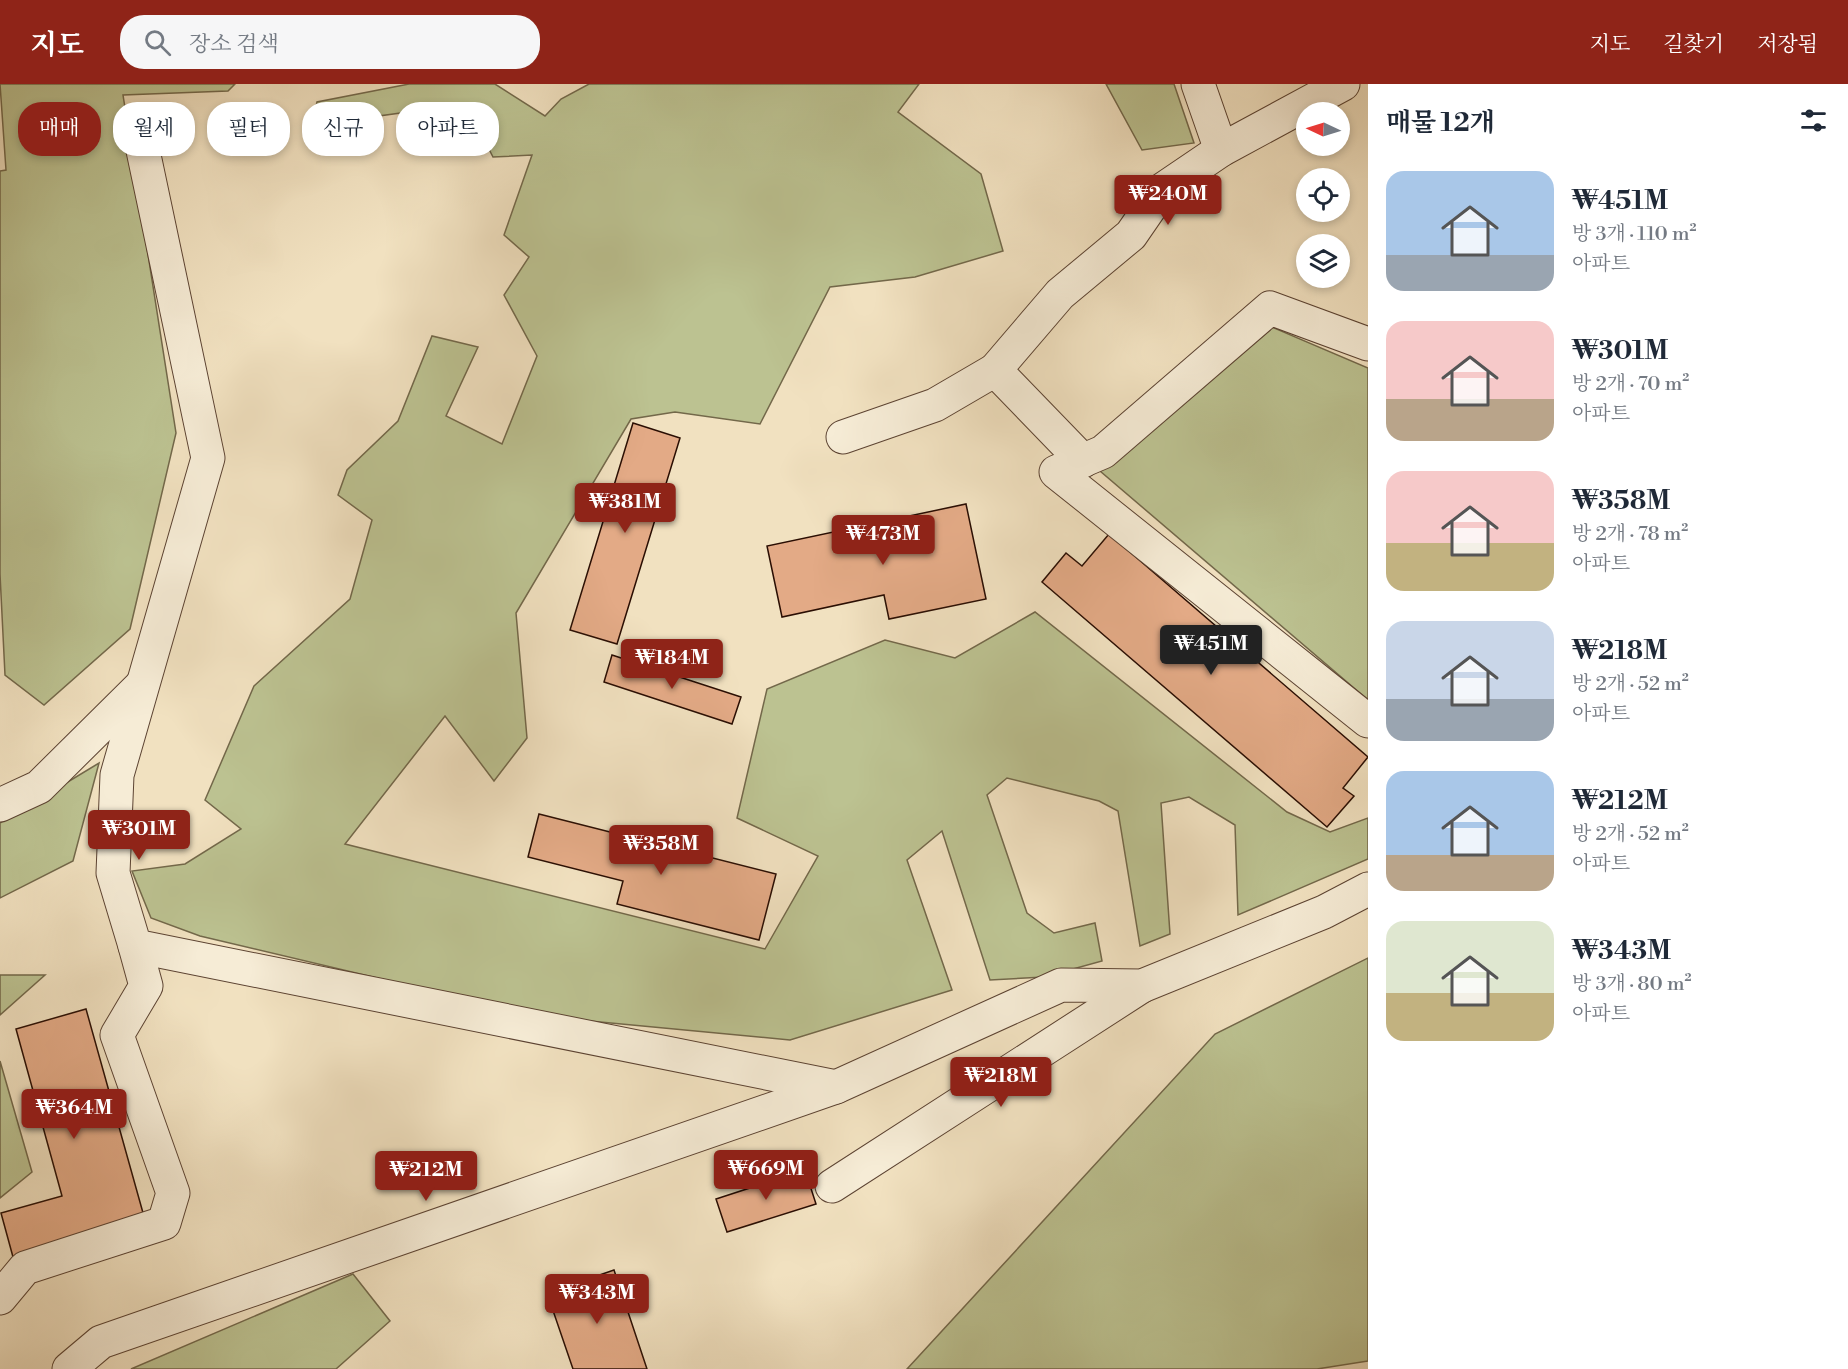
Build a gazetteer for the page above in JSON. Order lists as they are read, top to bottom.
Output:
{
  "north": "left",
  "page": {
    "header": "지도",
    "search": "장소 검색",
    "nav": ["지도", "길찾기", "저장됨"],
    "heading": "매물 12개",
    "chip": [
      "매매",
      "월세",
      "필터",
      "신규",
      "아파트"
    ],
    "list": [
      {
        "name": "₩451M",
        "note": "방 3개 · 110 m² · 아파트"
      },
      {
        "name": "₩301M",
        "note": "방 2개 · 70 m² · 아파트"
      },
      {
        "name": "₩358M",
        "note": "방 2개 · 78 m² · 아파트"
      },
      {
        "name": "₩218M",
        "note": "방 2개 · 52 m² · 아파트"
      },
      {
        "name": "₩212M",
        "note": "방 2개 · 52 m² · 아파트"
      },
      {
        "name": "₩343M",
        "note": "방 3개 · 80 m² · 아파트"
      }
    ],
    "price": [
      "₩240M",
      "₩381M",
      "₩473M",
      "₩451M",
      "₩184M",
      "₩301M",
      "₩358M",
      "₩218M",
      "₩364M",
      "₩669M",
      "₩212M",
      "₩343M"
    ]
  }
}
